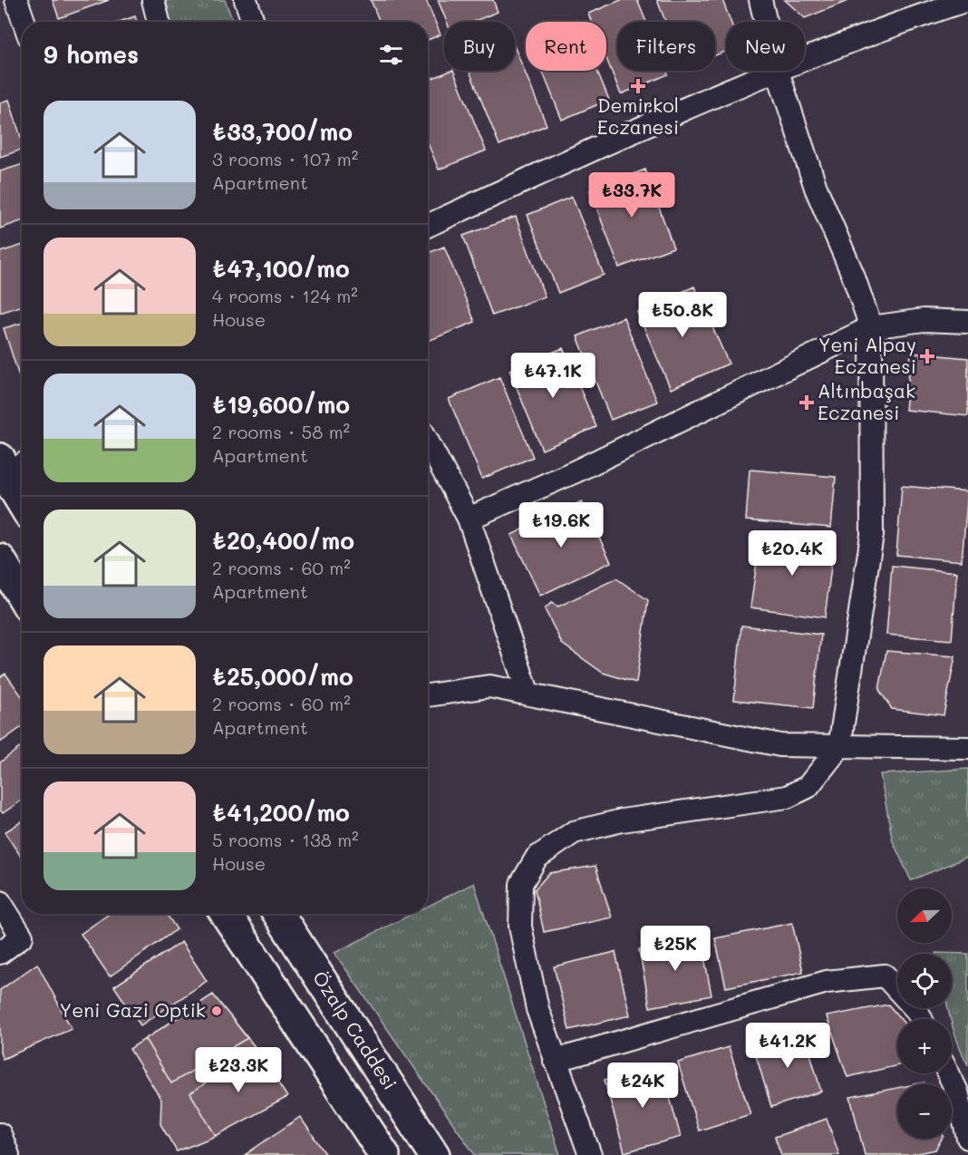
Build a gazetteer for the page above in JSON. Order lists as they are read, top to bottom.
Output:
{
  "streets": {
    "main road": ["Özalp Caddesi"]
  },
  "places": {
    "health": ["Demirkol Eczanesi", "Yeni Alpay Eczanesi", "Altınbaşak Eczanesi"],
    "other": ["Yeni Gazi Optik"]
  },
  "north": "left",
  "page": {
    "chip": [
      "Buy",
      "Rent",
      "Filters",
      "New"
    ],
    "heading": "9 homes",
    "list": [
      {
        "name": "₺33,700/mo",
        "note": "3 rooms · 107 m² · Apartment"
      },
      {
        "name": "₺47,100/mo",
        "note": "4 rooms · 124 m² · House"
      },
      {
        "name": "₺19,600/mo",
        "note": "2 rooms · 58 m² · Apartment"
      },
      {
        "name": "₺20,400/mo",
        "note": "2 rooms · 60 m² · Apartment"
      },
      {
        "name": "₺25,000/mo",
        "note": "2 rooms · 60 m² · Apartment"
      },
      {
        "name": "₺41,200/mo",
        "note": "5 rooms · 138 m² · House"
      }
    ],
    "price": [
      "₺33.7K",
      "₺50.8K",
      "₺47.1K",
      "₺19.6K",
      "₺20.4K",
      "₺25K",
      "₺41.2K",
      "₺23.3K",
      "₺24K"
    ],
    "map_buttons": ["+", "−"]
  }
}
